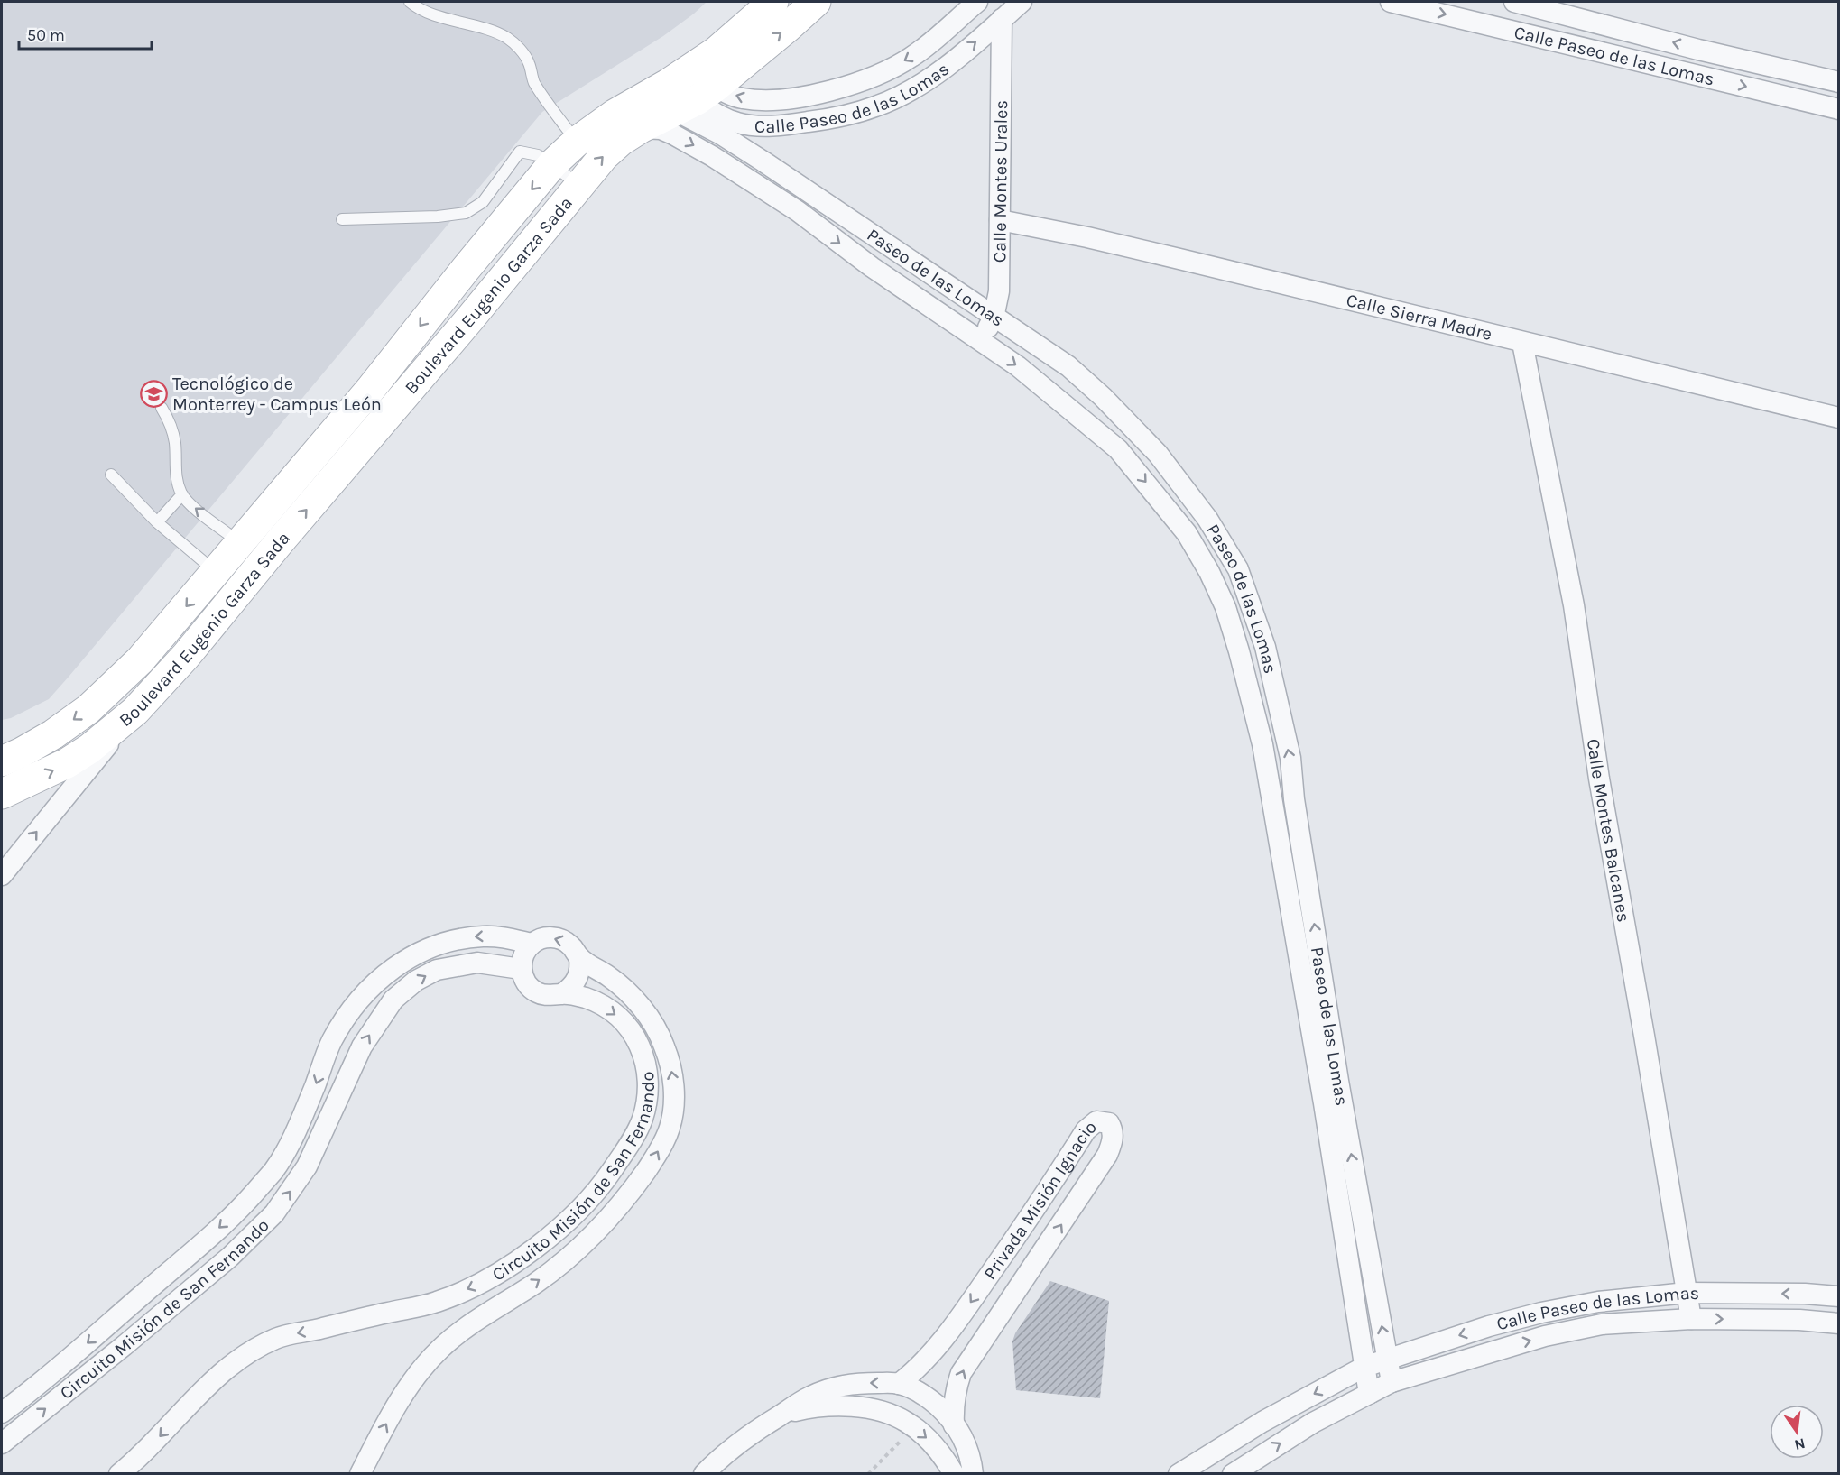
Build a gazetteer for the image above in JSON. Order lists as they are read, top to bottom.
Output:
{
  "streets": {
    "street": [
      "Calle Paseo de las Lomas",
      "Calle Montes Urales",
      "Paseo de las Lomas",
      "Boulevard Eugenio Garza Sada",
      "Calle Sierra Madre",
      "Calle Montes Balcanes",
      "Circuito Misión de San Fernando",
      "Privada Misión Ignacio"
    ]
  },
  "crossings": [
    ["Calle Paseo de las Lomas", "Calle Montes Urales"],
    ["Calle Paseo de las Lomas", "Paseo de las Lomas"],
    ["Calle Paseo de las Lomas", "Boulevard Eugenio Garza Sada"],
    ["Calle Paseo de las Lomas", "Calle Montes Balcanes"],
    ["Calle Montes Urales", "Paseo de las Lomas"],
    ["Calle Montes Urales", "Calle Sierra Madre"],
    ["Paseo de las Lomas", "Boulevard Eugenio Garza Sada"],
    ["Calle Sierra Madre", "Calle Montes Balcanes"]
  ],
  "places": {
    "school or university": ["Tecnológico de Monterrey - Campus León"]
  },
  "scale_bar": "50 m",
  "north": "bottom"
}
